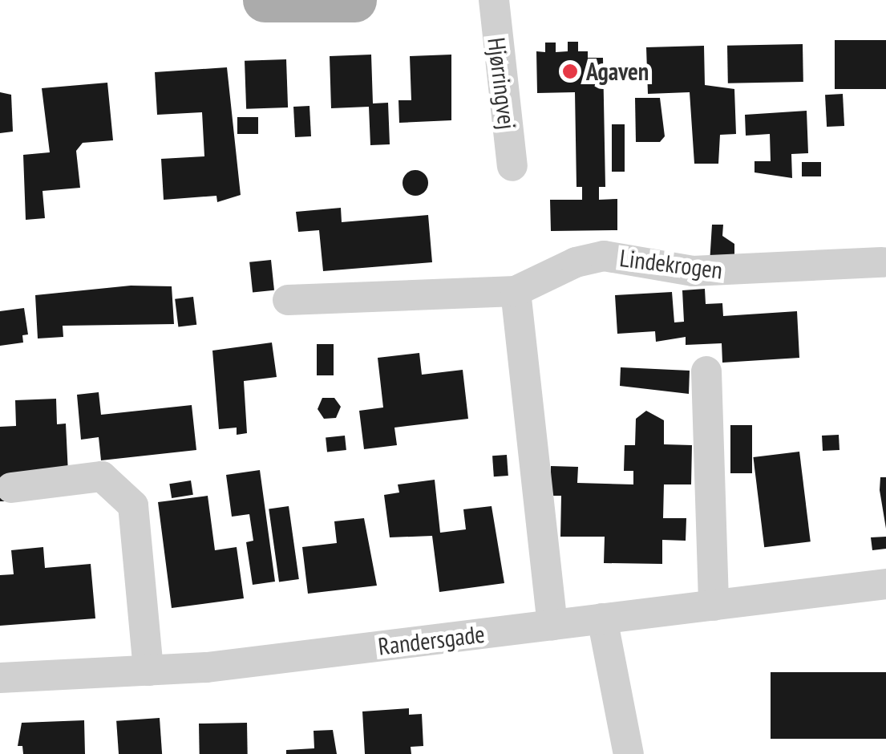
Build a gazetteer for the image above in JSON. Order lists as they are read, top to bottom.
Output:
{
  "streets": {
    "street": ["Hjørringvej", "Lindekrogen", "Randersgade"]
  },
  "places": ["Agaven"]
}
